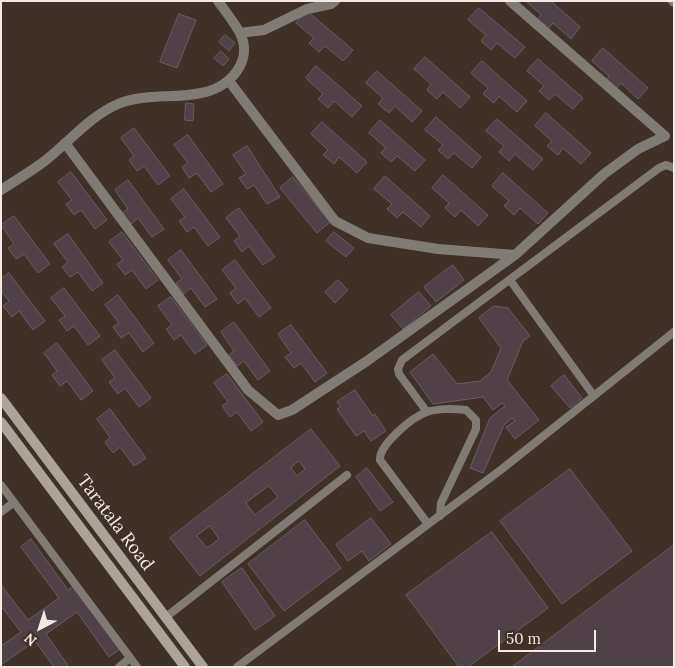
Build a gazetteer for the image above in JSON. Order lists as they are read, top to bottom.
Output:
{
  "streets": {
    "main road": ["Taratala Road"]
  },
  "scale_bar": "50 m",
  "north": "bottom left"
}
